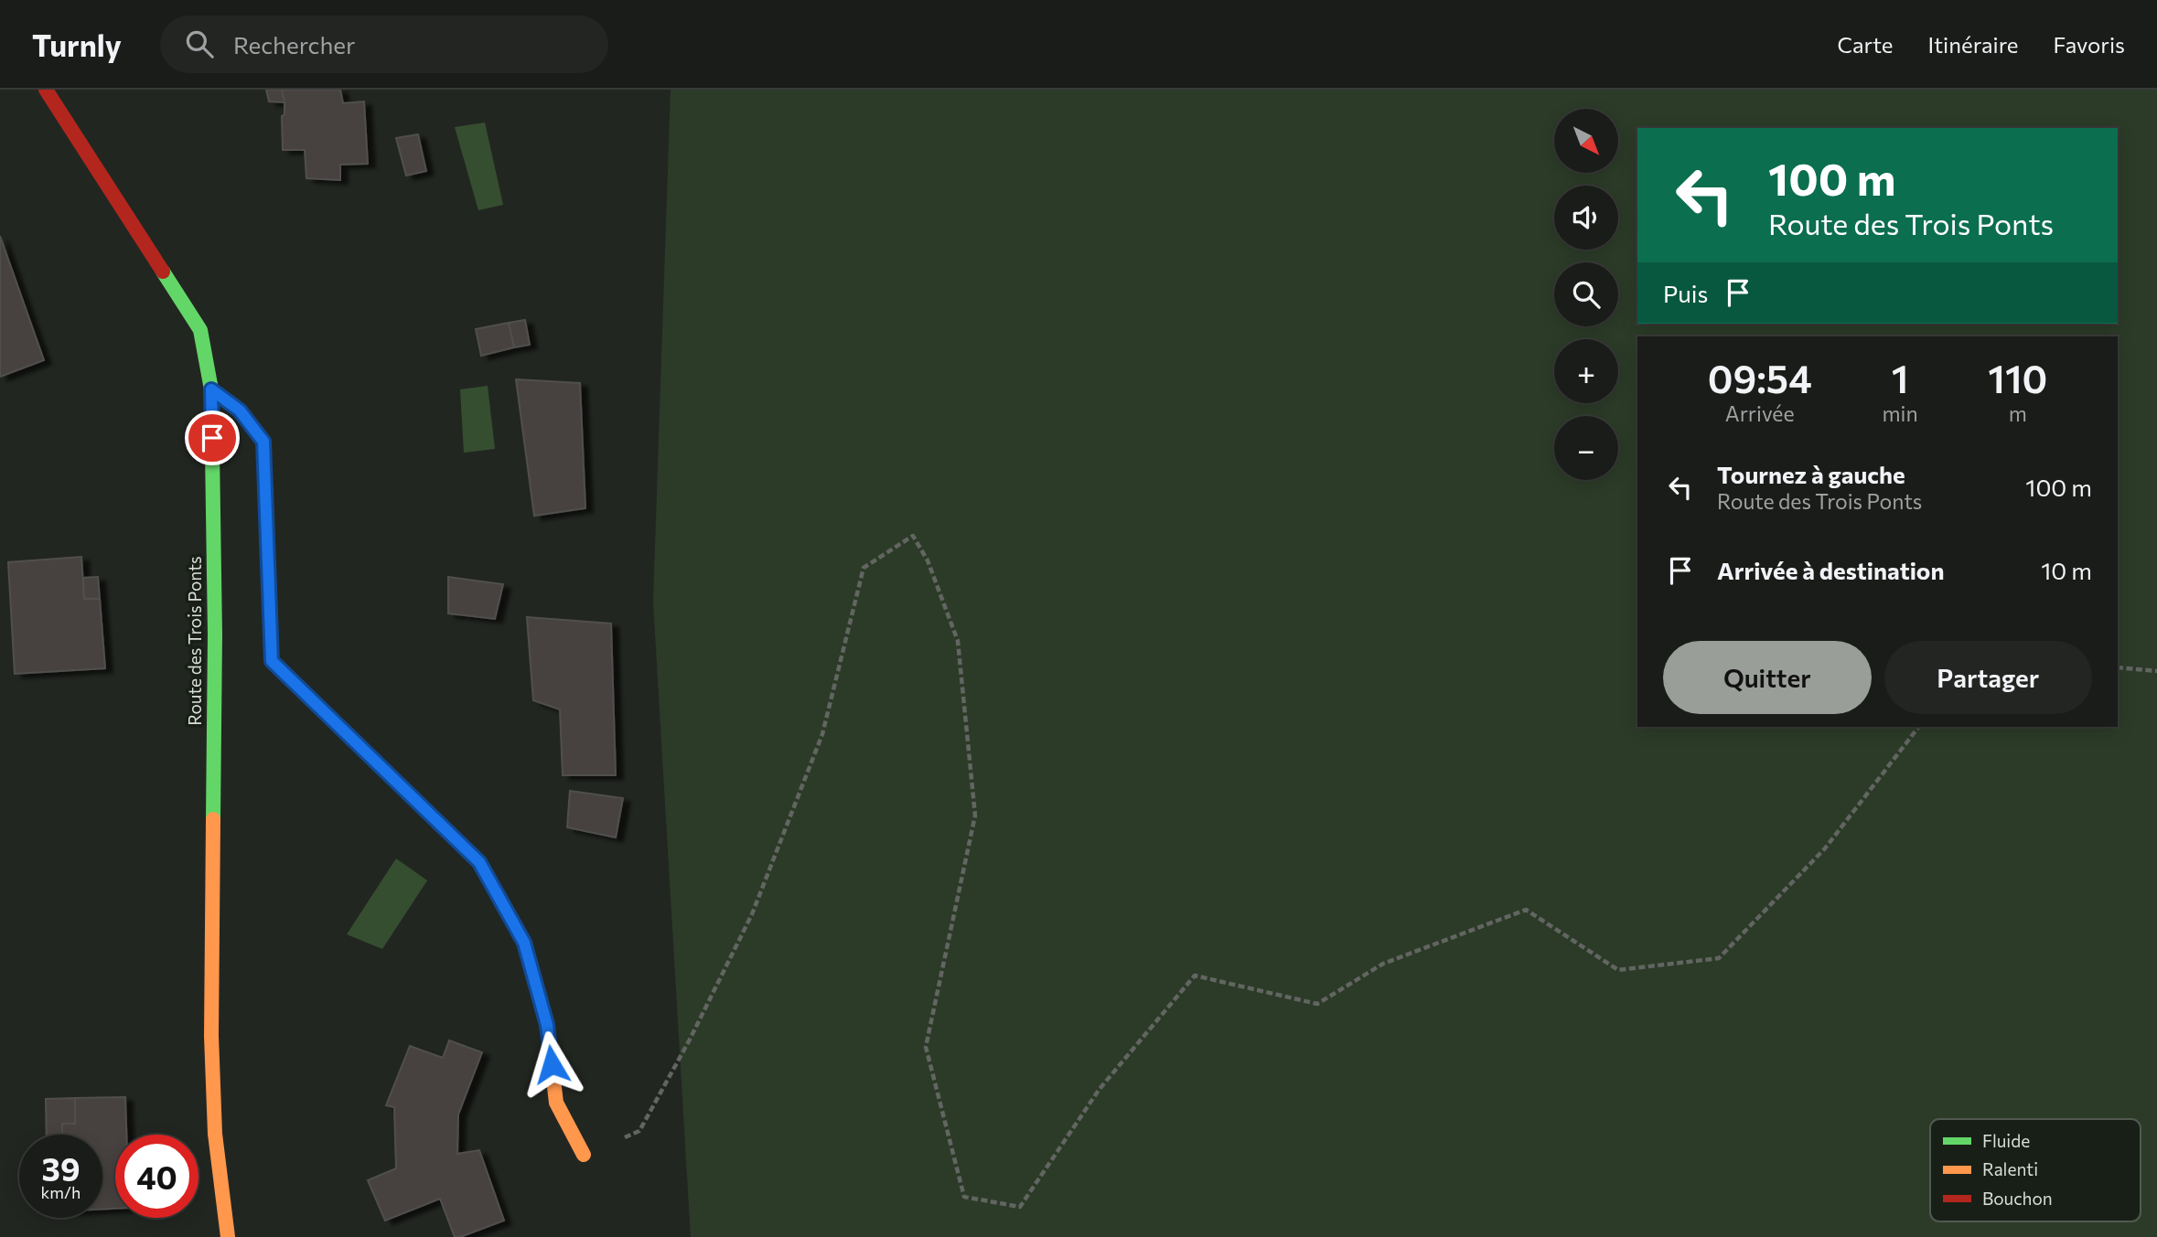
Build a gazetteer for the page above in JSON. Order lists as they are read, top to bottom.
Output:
{
  "streets": {
    "street": ["Route des Trois Ponts"]
  },
  "legend": ["Fluide", "Ralenti", "Bouchon"],
  "north": "bottom right",
  "page": {
    "header": "Turnly",
    "search": "Rechercher",
    "nav": ["Carte", "Itinéraire", "Favoris"],
    "map_buttons": ["+", "−"],
    "turn": ["100 m", "Route des Trois Ponts"],
    "then": "Puis",
    "eta": [
      "09:54",
      "Arrivée",
      "1",
      "min",
      "110",
      "m"
    ],
    "list": [
      {
        "name": "Tournez à gauche",
        "note": "Route des Trois Ponts",
        "value": "100 m"
      },
      {
        "name": "Arrivée à destination",
        "value": "10 m"
      }
    ],
    "buttons": ["Quitter", "Partager"],
    "speed": "39 km/h",
    "limit": "40"
  }
}
